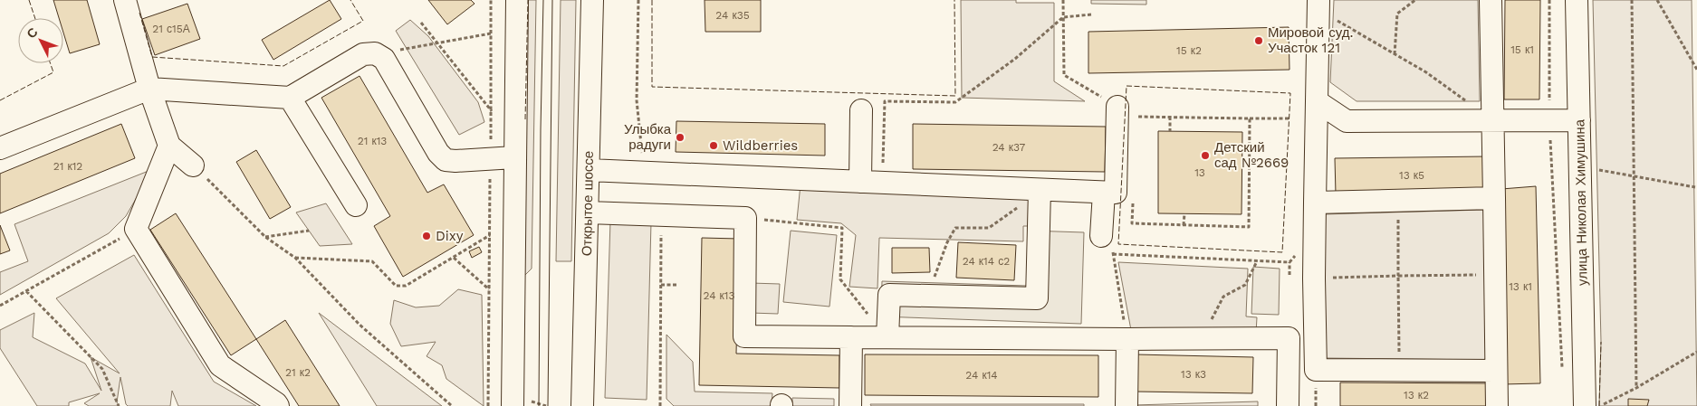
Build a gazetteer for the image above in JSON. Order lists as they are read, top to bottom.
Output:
{
  "streets": {
    "street": ["улица Николая Химушина", "Открытое шоссе"]
  },
  "places": [
    "Мировой суд. Участок 121",
    "Улыбка радуги",
    "Wildberries",
    "Детский сад №2669",
    "Dixy"
  ],
  "house_numbers": [
    "24 к35",
    "21 с15А",
    "15 к1",
    "15 к2",
    "21 к13",
    "24 к37",
    "21 к12",
    "13",
    "13 к5",
    "24 к14 с2",
    "13 к1",
    "24 к13",
    "21 к2",
    "13 к3",
    "24 к14",
    "13 к2"
  ],
  "north": "top left"
}
